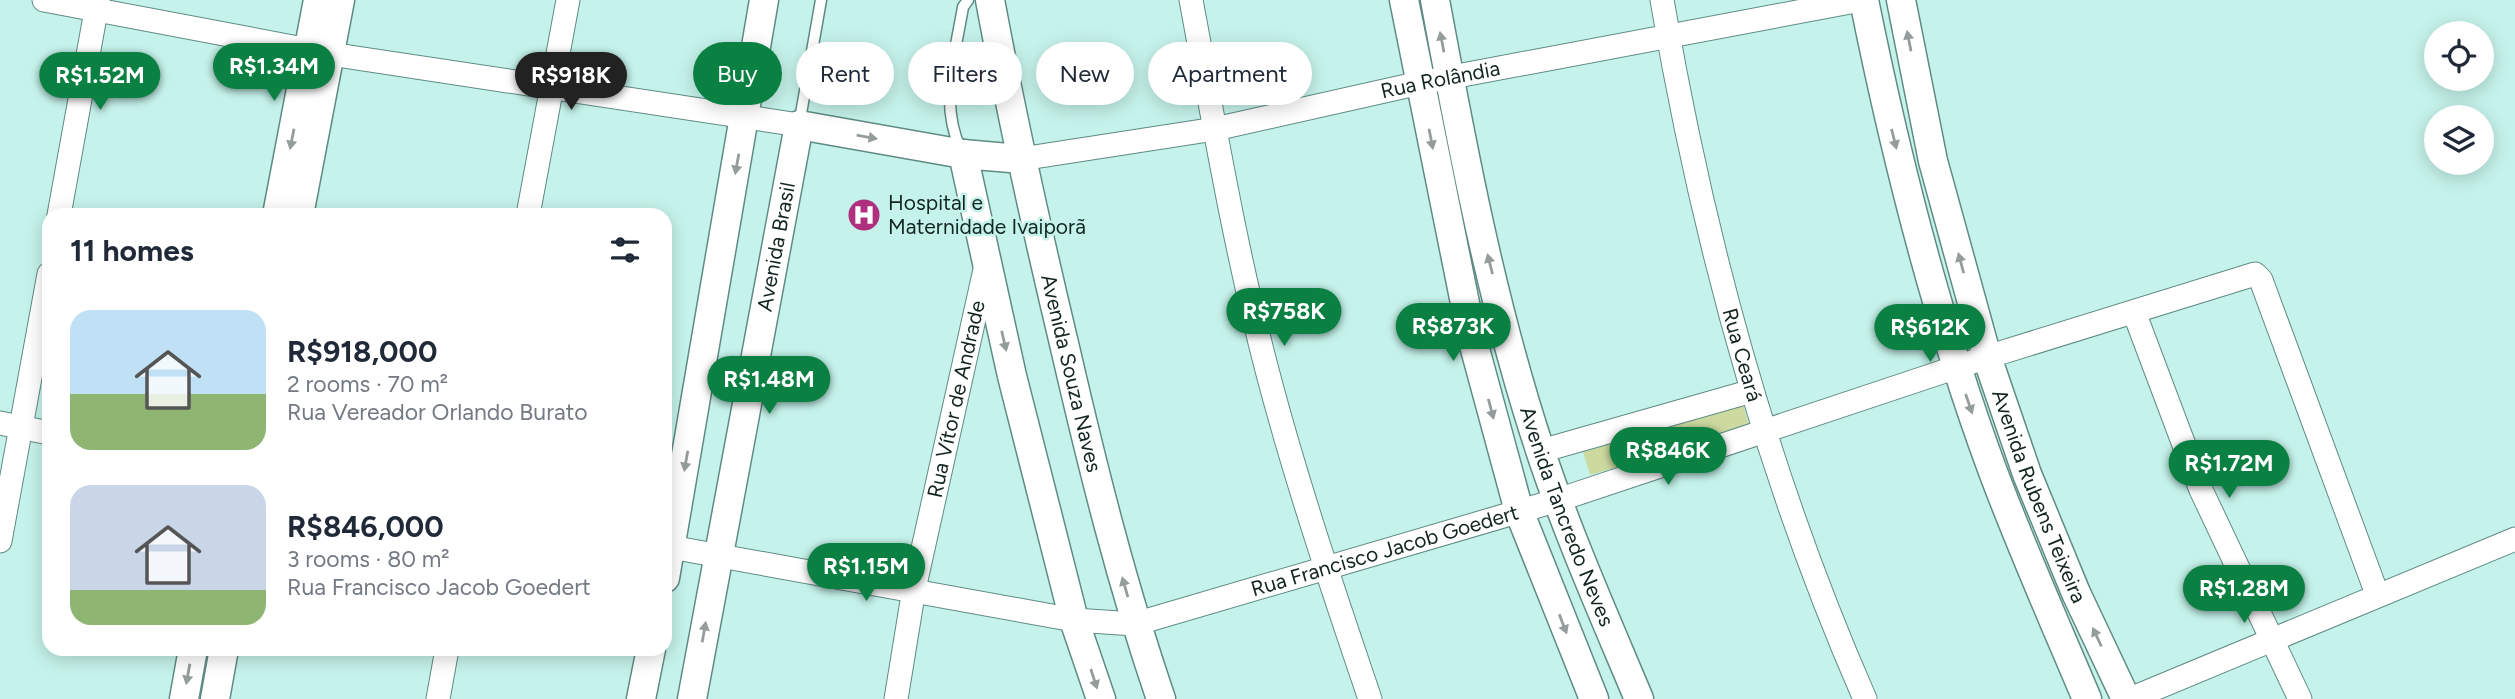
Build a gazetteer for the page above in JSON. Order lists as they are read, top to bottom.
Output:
{
  "streets": {
    "street": [
      "Rua Rolândia",
      "Avenida Brasil",
      "Rua Ceará",
      "Avenida Souza Naves",
      "Rua Vítor de Andrade",
      "Avenida Rubens Teixeira",
      "Avenida Tancredo Neves",
      "Rua Francisco Jacob Goedert"
    ]
  },
  "crossings": [
    ["Rua Rolândia", "Rua Ceará"],
    ["Rua Rolândia", "Avenida Souza Naves"],
    ["Rua Rolândia", "Avenida Rubens Teixeira"],
    ["Rua Rolândia", "Avenida Tancredo Neves"],
    ["Avenida Brasil", "Rua Francisco Jacob Goedert"],
    ["Rua Ceará", "Rua Francisco Jacob Goedert"],
    ["Avenida Souza Naves", "Rua Francisco Jacob Goedert"],
    ["Rua Vítor de Andrade", "Rua Francisco Jacob Goedert"],
    ["Avenida Rubens Teixeira", "Rua Francisco Jacob Goedert"],
    ["Avenida Tancredo Neves", "Rua Francisco Jacob Goedert"]
  ],
  "places": {
    "hospital": ["Hospital e Maternidade Ivaiporã"]
  },
  "page": {
    "chip": [
      "Buy",
      "Rent",
      "Filters",
      "New",
      "Apartment"
    ],
    "price": [
      "R$1.34M",
      "R$1.52M",
      "R$918K",
      "R$758K",
      "R$873K",
      "R$612K",
      "R$1.48M",
      "R$846K",
      "R$1.72M",
      "R$1.15M",
      "R$1.28M"
    ],
    "heading": "11 homes",
    "list": [
      {
        "name": "R$918,000",
        "note": "2 rooms · 70 m² · Rua Vereador Orlando Burato"
      },
      {
        "name": "R$846,000",
        "note": "3 rooms · 80 m² · Rua Francisco Jacob Goedert"
      }
    ]
  }
}
